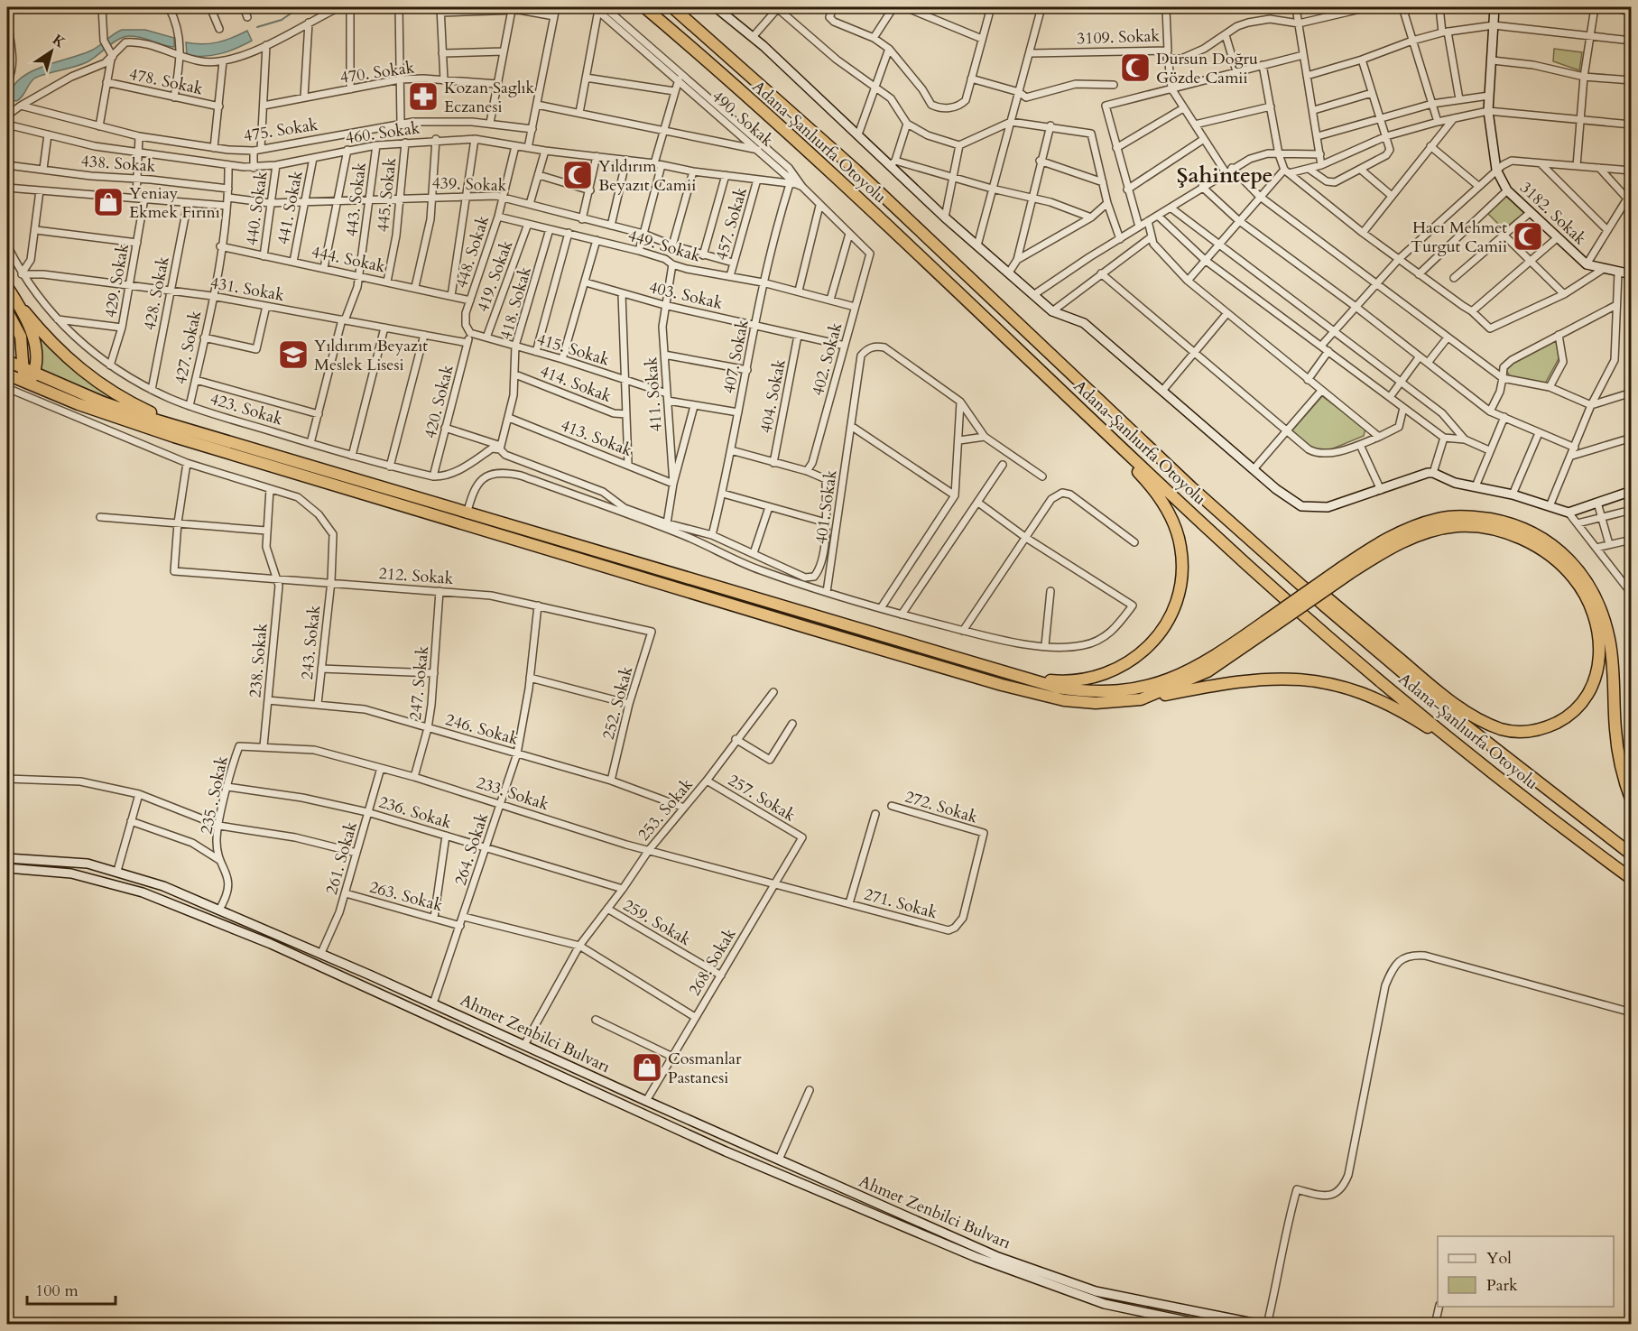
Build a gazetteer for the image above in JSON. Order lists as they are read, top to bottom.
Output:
{
  "streets": {
    "highway": ["Adana-Şanlıurfa Otoyolu"],
    "main road": ["3182. Sokak", "Ahmet Zenbilci Bulvarı"],
    "street": [
      "3109. Sokak",
      "470. Sokak",
      "478. Sokak",
      "490. Sokak",
      "475. Sokak",
      "460. Sokak",
      "438. Sokak",
      "439. Sokak",
      "445. Sokak",
      "443. Sokak",
      "441. Sokak",
      "440. Sokak",
      "457. Sokak",
      "449. Sokak",
      "448. Sokak",
      "444. Sokak",
      "419. Sokak",
      "429. Sokak",
      "431. Sokak",
      "428. Sokak",
      "403. Sokak",
      "418. Sokak",
      "427. Sokak",
      "415. Sokak",
      "407. Sokak",
      "402. Sokak",
      "414. Sokak",
      "411. Sokak",
      "404. Sokak",
      "420. Sokak",
      "423. Sokak",
      "413. Sokak",
      "401. Sokak",
      "212. Sokak",
      "243. Sokak",
      "238. Sokak",
      "247. Sokak",
      "252. Sokak",
      "246. Sokak",
      "233. Sokak",
      "235 . Sokak",
      "257. Sokak",
      "272. Sokak",
      "253. Sokak",
      "236. Sokak",
      "264. Sokak",
      "261. Sokak",
      "263. Sokak",
      "271. Sokak",
      "259. Sokak",
      "268. Sokak"
    ]
  },
  "crossings": [
    ["490. Sokak", "460. Sokak"],
    ["490. Sokak", "407. Sokak"],
    ["490. Sokak", "402. Sokak"],
    ["460. Sokak", "445. Sokak"],
    ["460. Sokak", "443. Sokak"],
    ["460. Sokak", "441. Sokak"],
    ["460. Sokak", "440. Sokak"],
    ["460. Sokak", "457. Sokak"],
    ["460. Sokak", "448. Sokak"],
    ["460. Sokak", "427. Sokak"],
    ["460. Sokak", "407. Sokak"],
    ["438. Sokak", "427. Sokak"],
    ["439. Sokak", "445. Sokak"],
    ["439. Sokak", "443. Sokak"],
    ["439. Sokak", "441. Sokak"],
    ["439. Sokak", "440. Sokak"],
    ["439. Sokak", "457. Sokak"],
    ["439. Sokak", "448. Sokak"],
    ["439. Sokak", "427. Sokak"],
    ["445. Sokak", "444. Sokak"],
    ["443. Sokak", "444. Sokak"],
    ["443. Sokak", "431. Sokak"],
    ["443. Sokak", "423. Sokak"],
    ["441. Sokak", "444. Sokak"],
    ["440. Sokak", "444. Sokak"],
    ["457. Sokak", "449. Sokak"],
    ["449. Sokak", "448. Sokak"],
    ["449. Sokak", "419. Sokak"],
    ["449. Sokak", "418. Sokak"],
    ["449. Sokak", "407. Sokak"],
    ["449. Sokak", "402. Sokak"],
    ["449. Sokak", "411. Sokak"],
    ["448. Sokak", "444. Sokak"],
    ["448. Sokak", "415. Sokak"],
    ["448. Sokak", "420. Sokak"],
    ["444. Sokak", "427. Sokak"],
    ["419. Sokak", "415. Sokak"],
    ["429. Sokak", "431. Sokak"],
    ["429. Sokak", "423. Sokak"],
    ["431. Sokak", "428. Sokak"],
    ["431. Sokak", "427. Sokak"],
    ["431. Sokak", "420. Sokak"],
    ["431. Sokak", "423. Sokak"],
    ["428. Sokak", "423. Sokak"],
    ["403. Sokak", "407. Sokak"],
    ["403. Sokak", "402. Sokak"],
    ["403. Sokak", "411. Sokak"],
    ["403. Sokak", "404. Sokak"],
    ["418. Sokak", "415. Sokak"],
    ["418. Sokak", "414. Sokak"],
    ["418. Sokak", "423. Sokak"],
    ["418. Sokak", "413. Sokak"],
    ["427. Sokak", "423. Sokak"],
    ["415. Sokak", "407. Sokak"],
    ["415. Sokak", "411. Sokak"],
    ["415. Sokak", "420. Sokak"],
    ["411. Sokak", "413. Sokak"],
    ["420. Sokak", "423. Sokak"],
    ["212. Sokak", "243. Sokak"],
    ["212. Sokak", "238. Sokak"],
    ["212. Sokak", "247. Sokak"],
    ["212. Sokak", "252. Sokak"],
    ["212. Sokak", "264. Sokak"],
    ["243. Sokak", "238. Sokak"],
    ["243. Sokak", "246. Sokak"],
    ["238. Sokak", "246. Sokak"],
    ["238. Sokak", "233. Sokak"],
    ["247. Sokak", "246. Sokak"],
    ["247. Sokak", "233. Sokak"],
    ["252. Sokak", "246. Sokak"],
    ["246. Sokak", "253. Sokak"],
    ["246. Sokak", "264. Sokak"],
    ["233. Sokak", "235 . Sokak"],
    ["233. Sokak", "253. Sokak"],
    ["233. Sokak", "264. Sokak"],
    ["233. Sokak", "261. Sokak"],
    ["233. Sokak", "271. Sokak"],
    ["233. Sokak", "268. Sokak"],
    ["235 . Sokak", "236. Sokak"],
    ["235 . Sokak", "Ahmet Zenbilci Bulvarı"],
    ["257. Sokak", "253. Sokak"],
    ["257. Sokak", "268. Sokak"],
    ["272. Sokak", "271. Sokak"],
    ["253. Sokak", "236. Sokak"],
    ["253. Sokak", "259. Sokak"],
    ["253. Sokak", "Ahmet Zenbilci Bulvarı"],
    ["236. Sokak", "264. Sokak"],
    ["236. Sokak", "261. Sokak"],
    ["264. Sokak", "263. Sokak"],
    ["264. Sokak", "Ahmet Zenbilci Bulvarı"],
    ["261. Sokak", "263. Sokak"],
    ["261. Sokak", "Ahmet Zenbilci Bulvarı"],
    ["271. Sokak", "268. Sokak"],
    ["259. Sokak", "268. Sokak"],
    ["268. Sokak", "Ahmet Zenbilci Bulvarı"]
  ],
  "districts": ["Şahintepe"],
  "places": {
    "mosque": ["Dursun Doğru Gözde Camii", "Yıldırım Beyazıt Camii", "Hacı Mehmet Turgut Camii"],
    "pharmacy": ["Kozan Saglık Eczanesi"],
    "shop": ["Yeniay Ekmek Fırını", "Cosmanlar Pastanesi"],
    "school or university": ["Yıldırım Beyazıt Meslek Lisesi"]
  },
  "legend": ["Yol", "Park"],
  "scale_bar": "100 m",
  "north": "top right"
}
